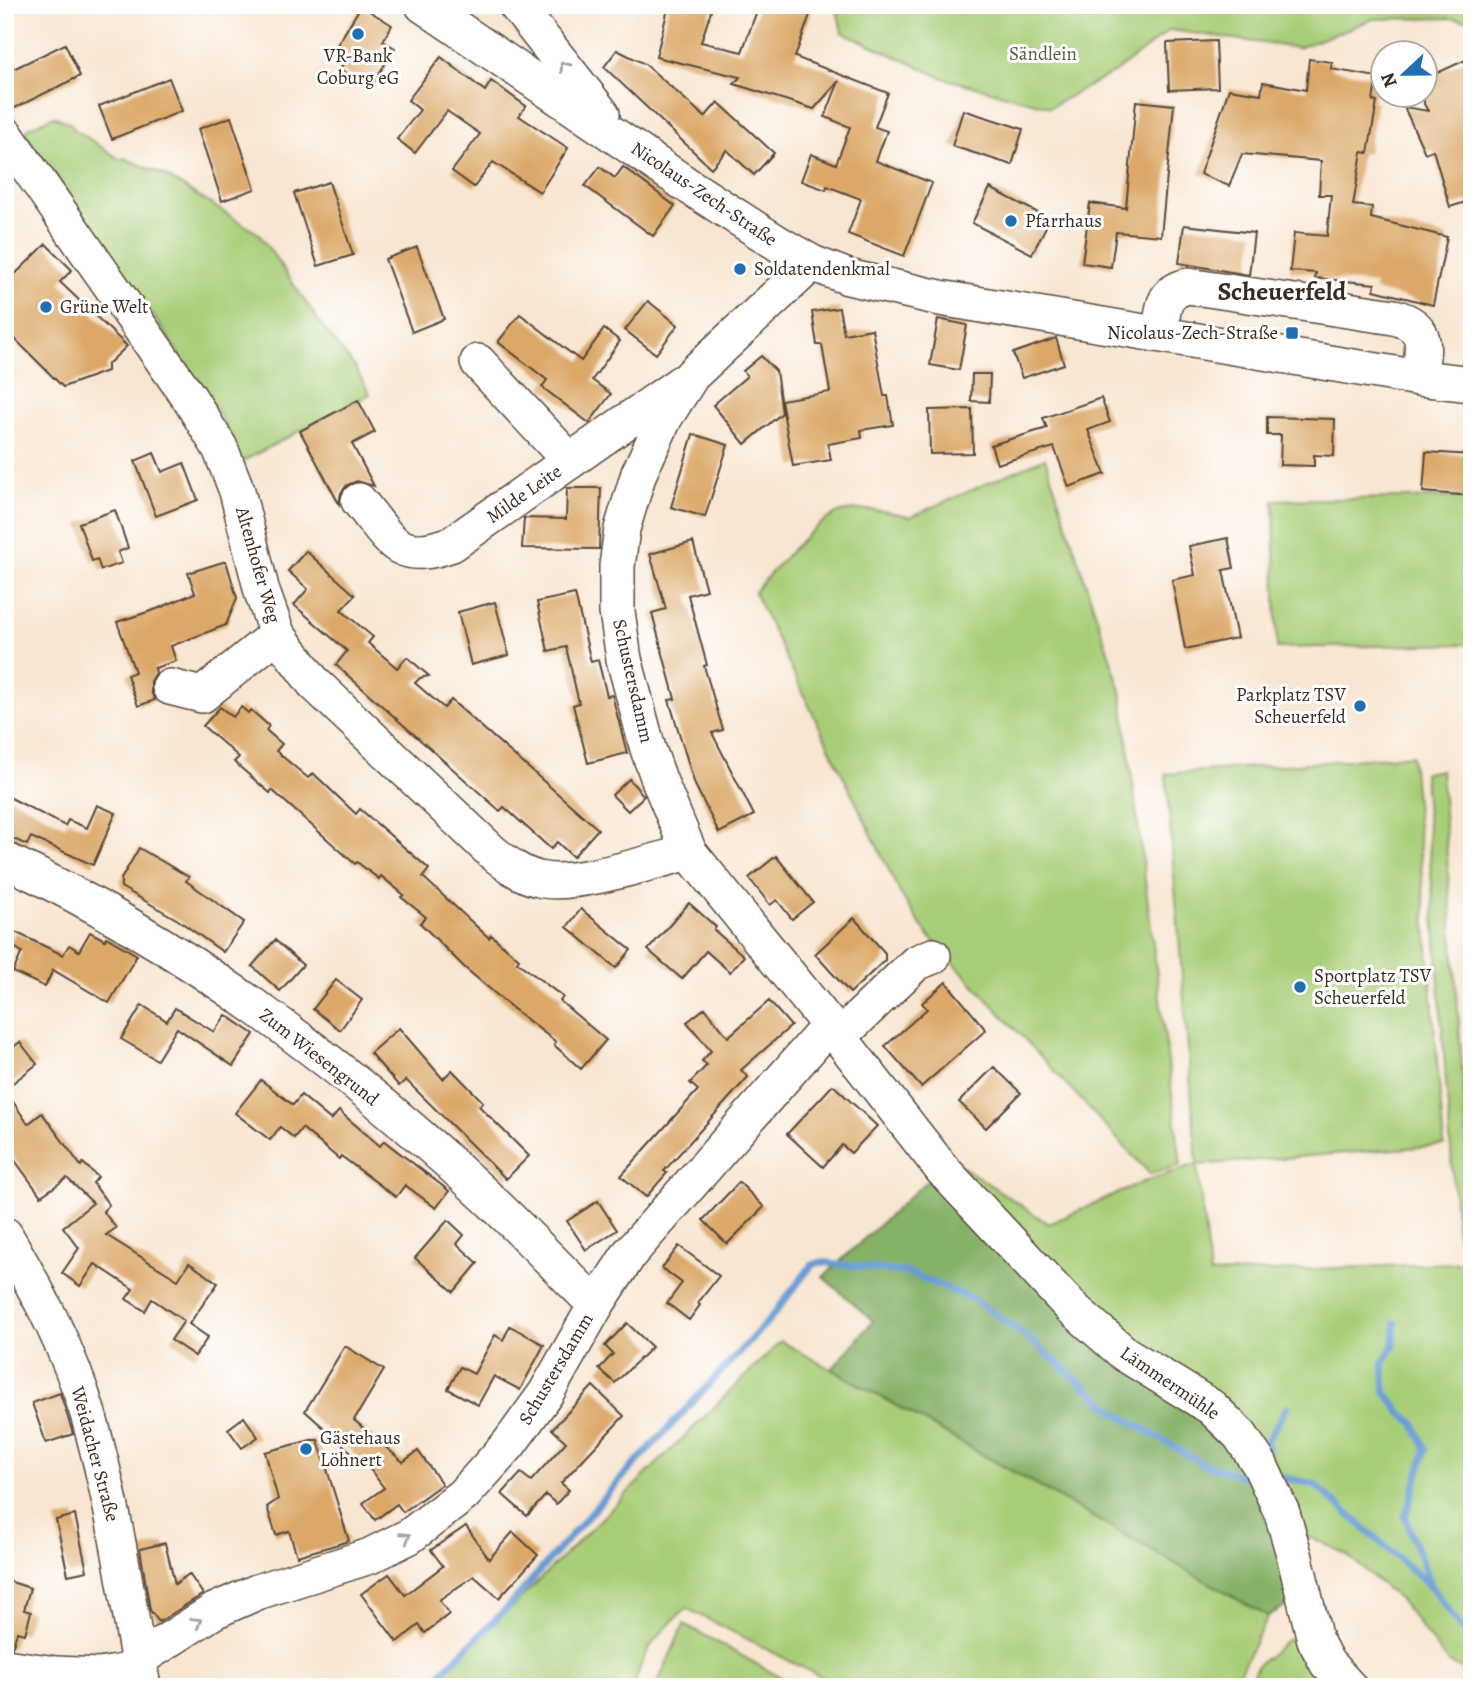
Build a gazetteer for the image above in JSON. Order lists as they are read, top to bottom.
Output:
{
  "streets": {
    "street": [
      "Nicolaus-Zech-Straße",
      "Milde Leite",
      "Altenhofer Weg",
      "Schustersdamm",
      "Zum Wiesengrund",
      "Lämmermühle",
      "Weidacher Straße"
    ]
  },
  "crossings": [
    ["Nicolaus-Zech-Straße", "Schustersdamm"],
    ["Milde Leite", "Schustersdamm"],
    ["Altenhofer Weg", "Schustersdamm"],
    ["Schustersdamm", "Zum Wiesengrund"],
    ["Schustersdamm", "Lämmermühle"],
    ["Schustersdamm", "Weidacher Straße"]
  ],
  "districts": ["Scheuerfeld"],
  "parks": ["Sändlein"],
  "places": {
    "other": [
      "VR-Bank Coburg eG",
      "Pfarrhaus",
      "Soldatendenkmal",
      "Grüne Welt",
      "Parkplatz TSV Scheuerfeld",
      "Sportplatz TSV Scheuerfeld",
      "Gästehaus Löhnert"
    ],
    "transit": ["Nicolaus-Zech-Straße"]
  },
  "north": "left"
}
